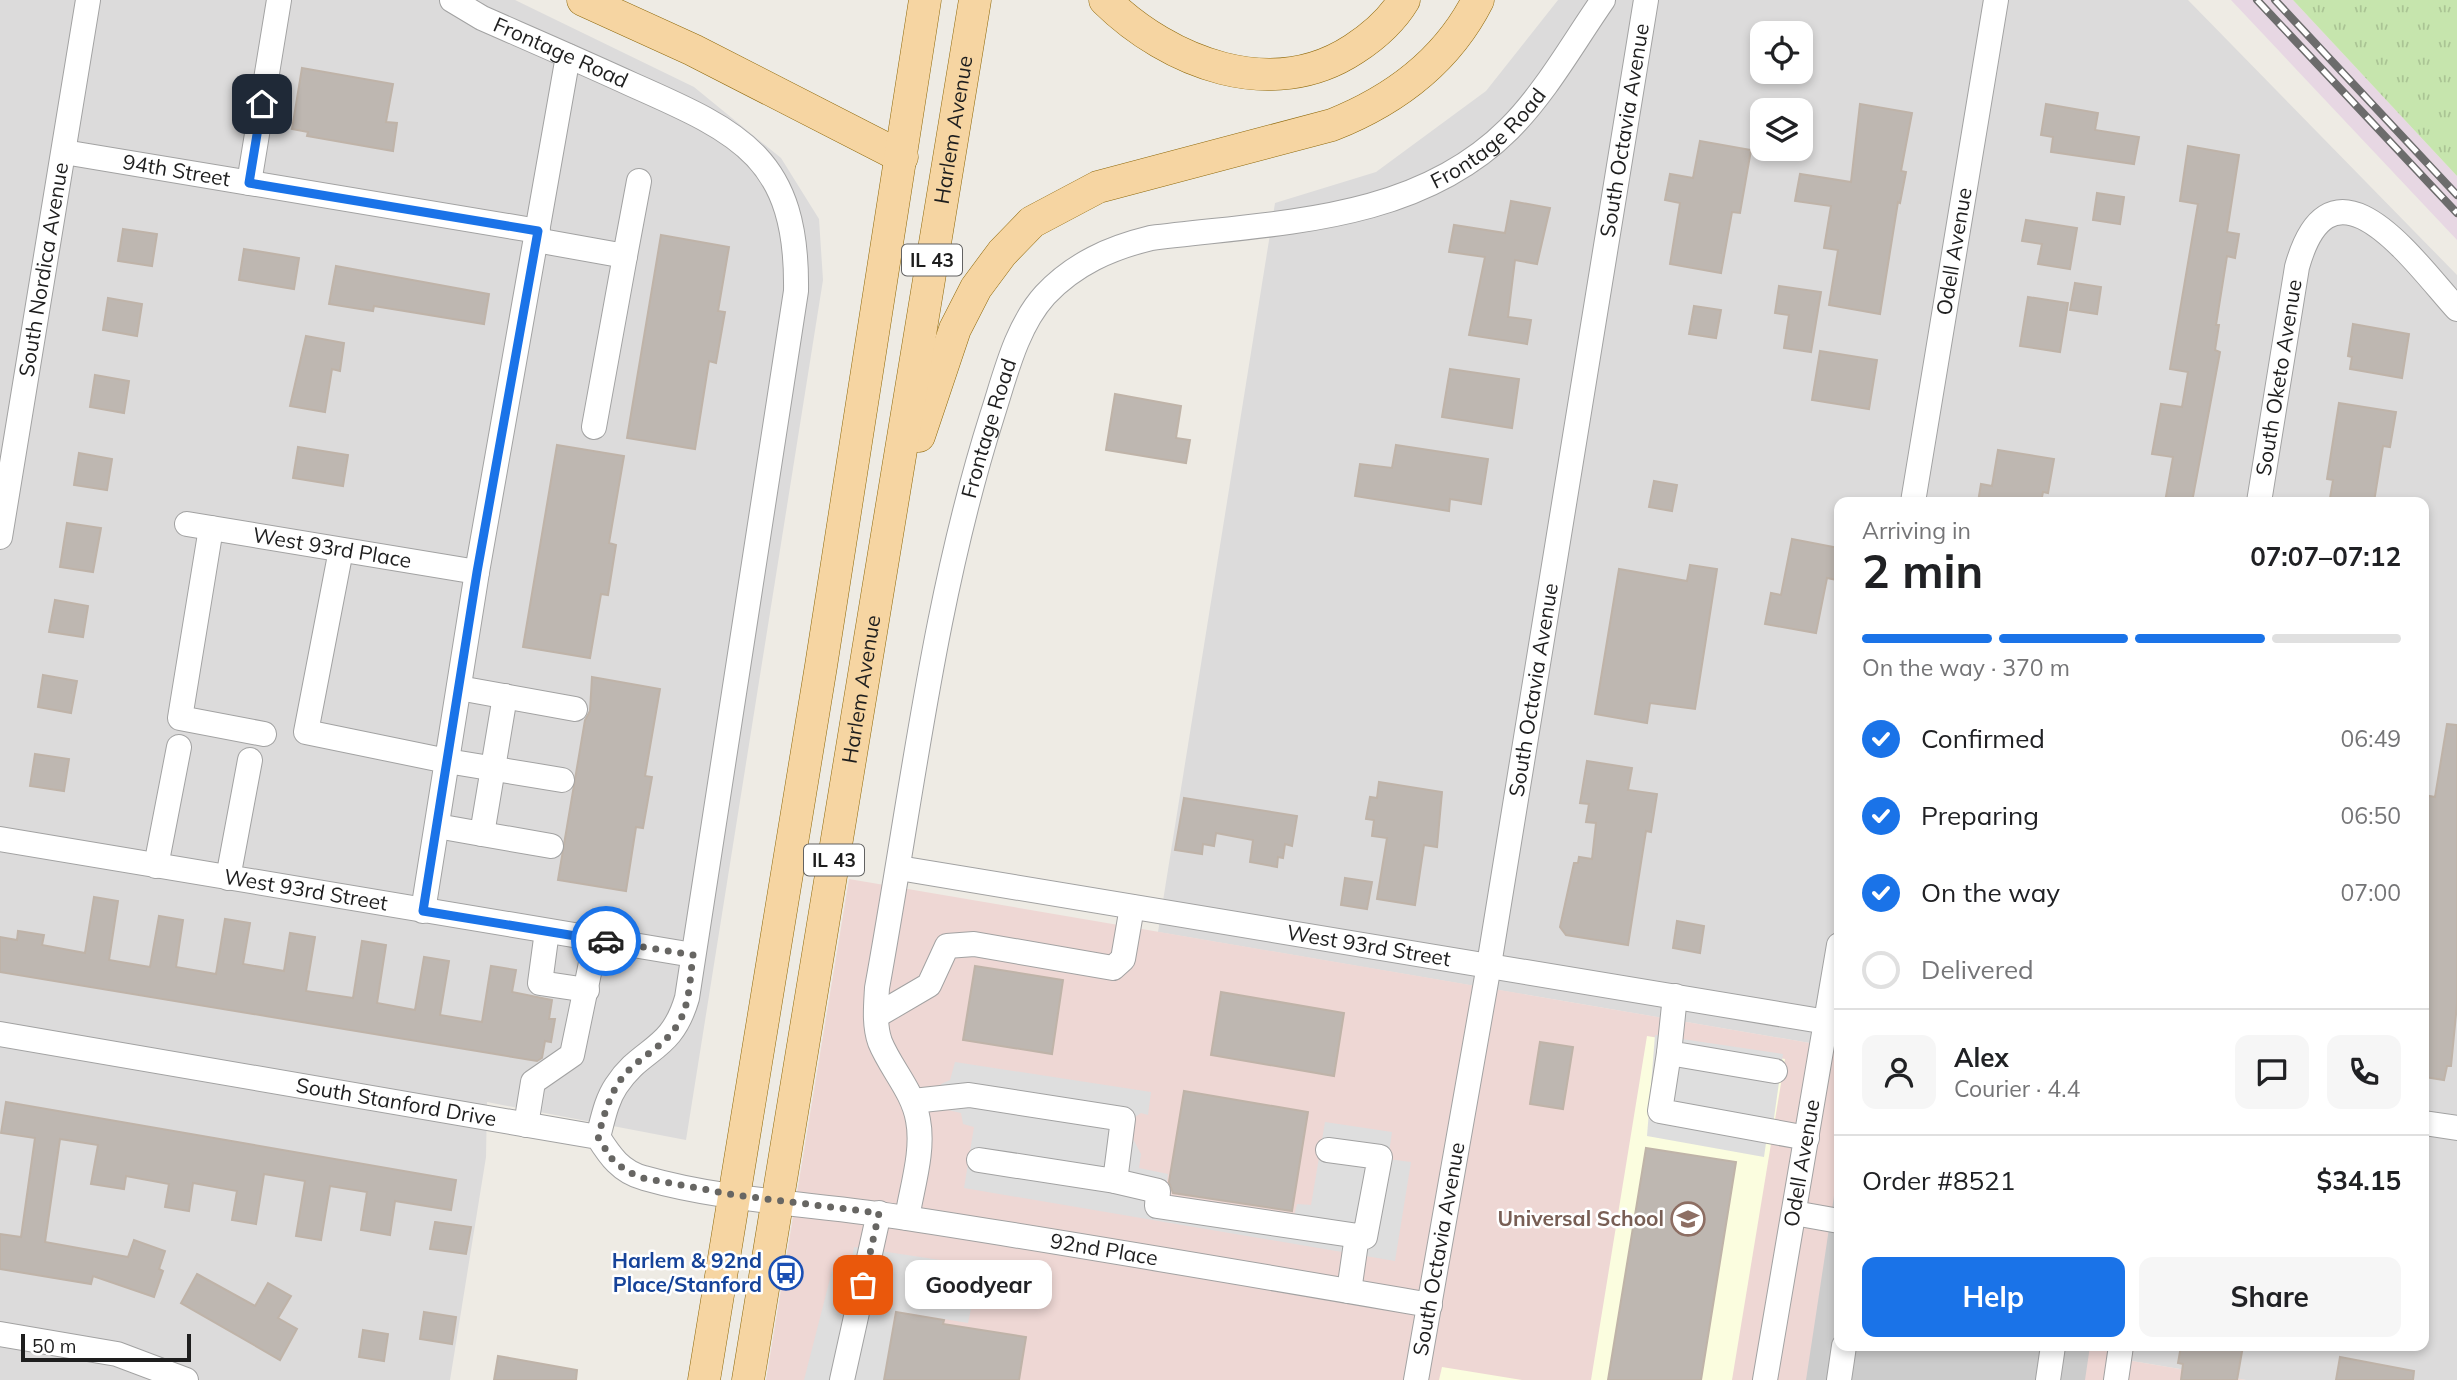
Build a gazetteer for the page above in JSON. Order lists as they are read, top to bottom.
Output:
{
  "streets": {
    "main road": ["Harlem Avenue", "IL 43"],
    "street": [
      "Frontage Road",
      "South Octavia Avenue",
      "94th Street",
      "Odell Avenue",
      "South Nordica Avenue",
      "South Oketo Avenue",
      "West 93rd Place",
      "West 93rd Street",
      "South Stanford Drive",
      "92nd Place"
    ]
  },
  "crossings": [
    ["Frontage Road", "West 93rd Street"],
    ["Frontage Road", "South Stanford Drive"],
    ["Frontage Road", "92nd Place"],
    ["Harlem Avenue", "92nd Place"],
    ["South Octavia Avenue", "West 93rd Street"],
    ["South Octavia Avenue", "92nd Place"],
    ["94th Street", "South Nordica Avenue"],
    ["Odell Avenue", "West 93rd Street"]
  ],
  "places": {
    "school or university": ["Universal School"],
    "bus stop": ["Harlem & 92nd Place/Stanford"],
    "other": ["Goodyear"]
  },
  "scale_bar": "50 m",
  "page": {
    "heading": ["2 min", "Arriving in", "07:07–07:12"],
    "panel": [
      "Alex",
      "Courier · 4.4",
      "Order #8521",
      "$34.15"
    ],
    "bar": "On the way · 370 m",
    "list": [
      ["Confirmed", "06:49"],
      ["Preparing", "06:50"],
      ["On the way", "07:00"],
      "Delivered"
    ],
    "buttons": ["Help", "Share"],
    "bubble": "Goodyear",
    "scale": "50 m"
  }
}
